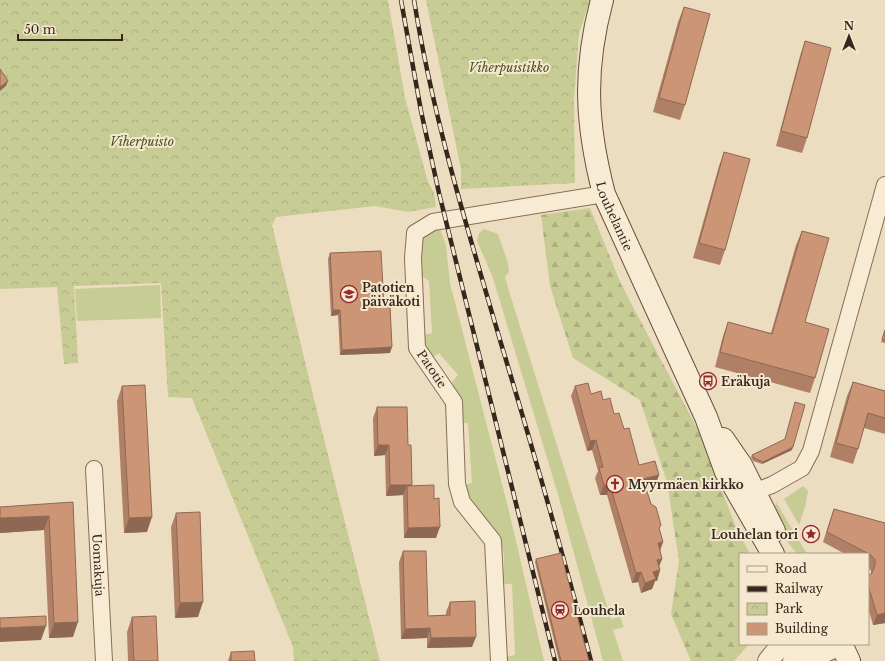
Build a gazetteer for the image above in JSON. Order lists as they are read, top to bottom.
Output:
{
  "streets": {
    "main road": ["Louhelantie"],
    "street": ["Patotie", "Uomakuja"]
  },
  "crossings": [
    ["Louhelantie", "Patotie"]
  ],
  "parks": ["Viherpuistikko", "Viherpuisto"],
  "places": {
    "school or university": ["Patotien päiväkoti"],
    "bus stop": ["Eräkuja"],
    "church": ["Myyrmäen kirkko"],
    "place": ["Louhelan tori"],
    "station": ["Louhela"]
  },
  "legend": [
    "Road",
    "Railway",
    "Park",
    "Building"
  ],
  "scale_bar": "50 m",
  "north": "top"
}
